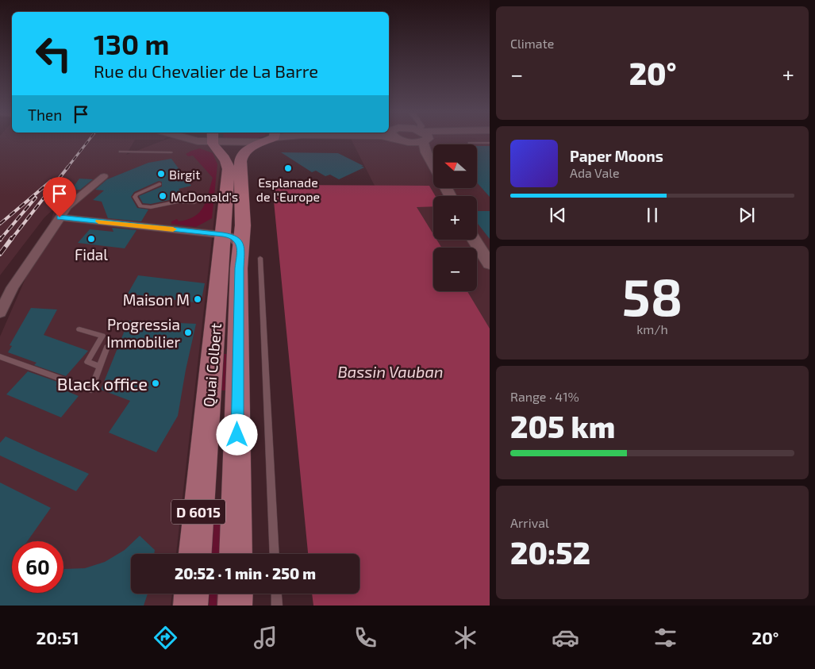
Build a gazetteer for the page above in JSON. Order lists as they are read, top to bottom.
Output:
{
  "streets": {
    "main road": ["Quai Colbert", "D 6015"]
  },
  "water": ["Bassin Vauban"],
  "places": [
    "Esplanade de l'Europe",
    "Birgit",
    "McDonald's",
    "Fidal",
    "Maison M",
    "Progressia Immobilier",
    "Black office"
  ],
  "north": "left",
  "page": {
    "tile": [
      "Climate",
      ["58", "km/h"],
      ["Range · 41%", "205 km"],
      ["Arrival", "20:52"]
    ],
    "turn": ["130 m", "Rue du Chevalier de La Barre"],
    "heat": ["−", "20°", "+"],
    "then": "Then",
    "song": ["Paper Moons", "Ada Vale"],
    "map_buttons": ["+", "−"],
    "limit": "60",
    "trip": "20:52 · 1 min · 250 m",
    "tabs": ["20:51", "20°"]
  }
}
